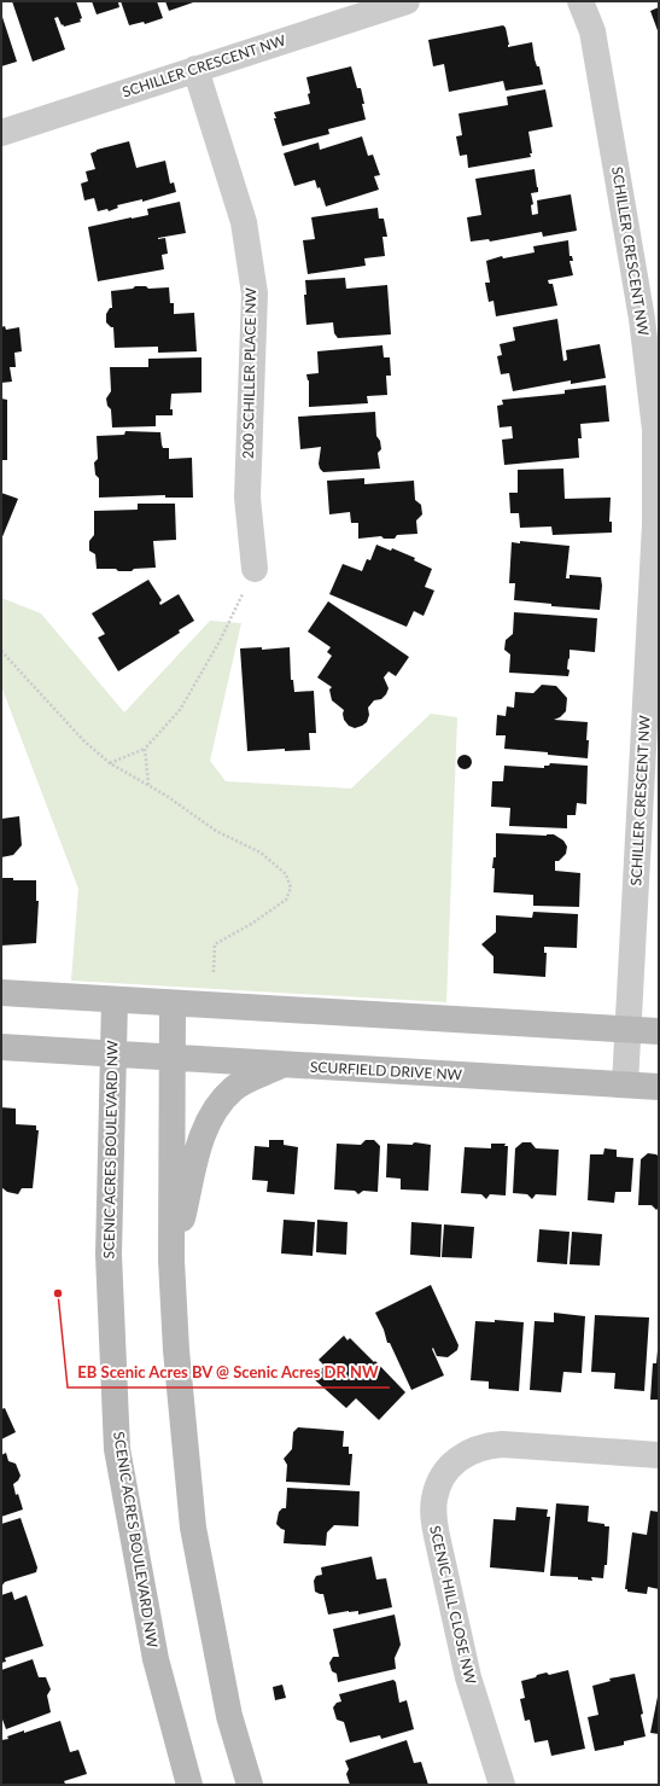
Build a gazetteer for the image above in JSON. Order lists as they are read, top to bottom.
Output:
{
  "streets": {
    "street": [
      "SCHILLER CRESCENT NW",
      "200 SCHILLER PLACE NW",
      "SCURFIELD DRIVE NW",
      "SCENIC ACRES BOULEVARD NW",
      "SCENIC HILL CLOSE NW"
    ]
  },
  "crossings": [
    ["SCHILLER CRESCENT NW", "200 SCHILLER PLACE NW"],
    ["SCHILLER CRESCENT NW", "SCURFIELD DRIVE NW"],
    ["SCURFIELD DRIVE NW", "SCENIC ACRES BOULEVARD NW"]
  ],
  "places": ["EB Scenic Acres BV @ Scenic Acres DR NW"]
}
